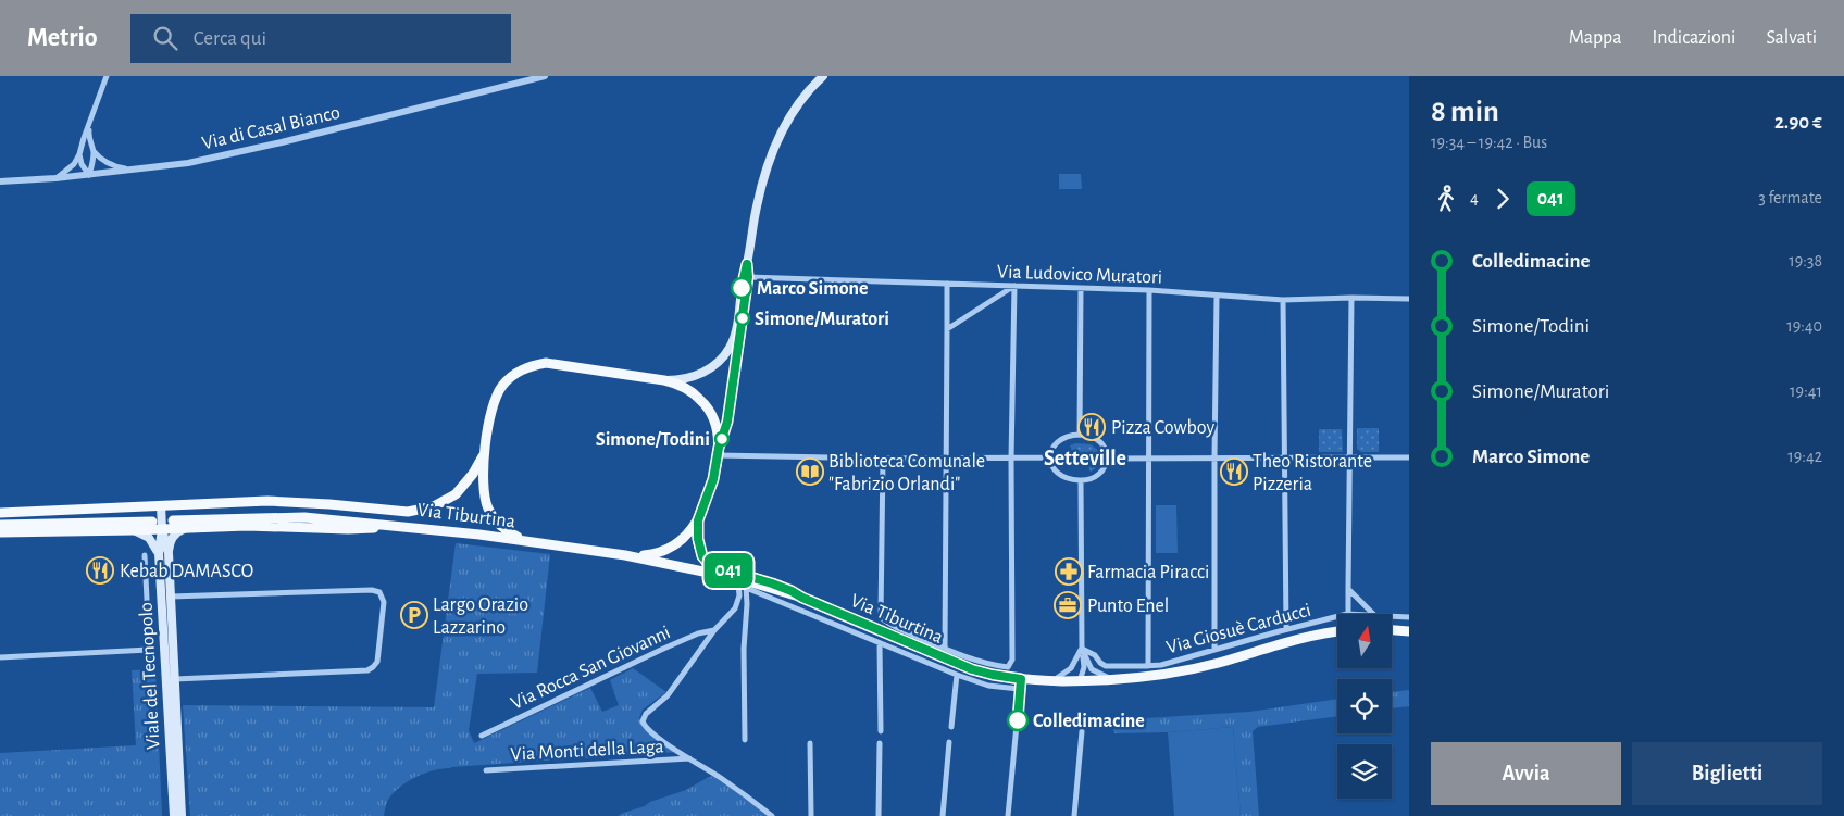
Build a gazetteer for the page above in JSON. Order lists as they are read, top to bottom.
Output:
{
  "streets": {
    "main road": ["Via Tiburtina", "Viale del Tecnopolo"],
    "street": [
      "Via di Casal Bianco",
      "Via Ludovico Muratori",
      "Via Giosuè Carducci",
      "Via Rocca San Giovanni",
      "Via Monti della Laga"
    ]
  },
  "districts": ["Setteville"],
  "places": {
    "other": [
      "Marco Simone",
      "Simone/Muratori",
      "Simone/Todini",
      "Colledimacine"
    ],
    "restaurant": ["Pizza Cowboy", "Theo Ristorante Pizzeria", "Kebab DAMASCO"],
    "library": ["Biblioteca Comunale \"Fabrizio Orlandi\""],
    "pharmacy": ["Farmacia Piracci"],
    "office": ["Punto Enel"],
    "parking": ["Largo Orazio Lazzarino"]
  },
  "lines": ["bus line 041"],
  "north": "top",
  "page": {
    "header": "Metrio",
    "search": "Cerca qui",
    "nav": ["Mappa", "Indicazioni", "Salvati"],
    "on_map": "041",
    "heading": ["8 min", "19:34 – 19:42 · Bus", "2.90 €"],
    "legs": ["4", "041", "3 fermate"],
    "list": [
      {
        "name": "Colledimacine",
        "value": "19:38"
      },
      {
        "name": "Simone/Todini",
        "value": "19:40"
      },
      {
        "name": "Simone/Muratori",
        "value": "19:41"
      },
      {
        "name": "Marco Simone",
        "value": "19:42"
      }
    ],
    "buttons": ["Avvia", "Biglietti"]
  }
}
